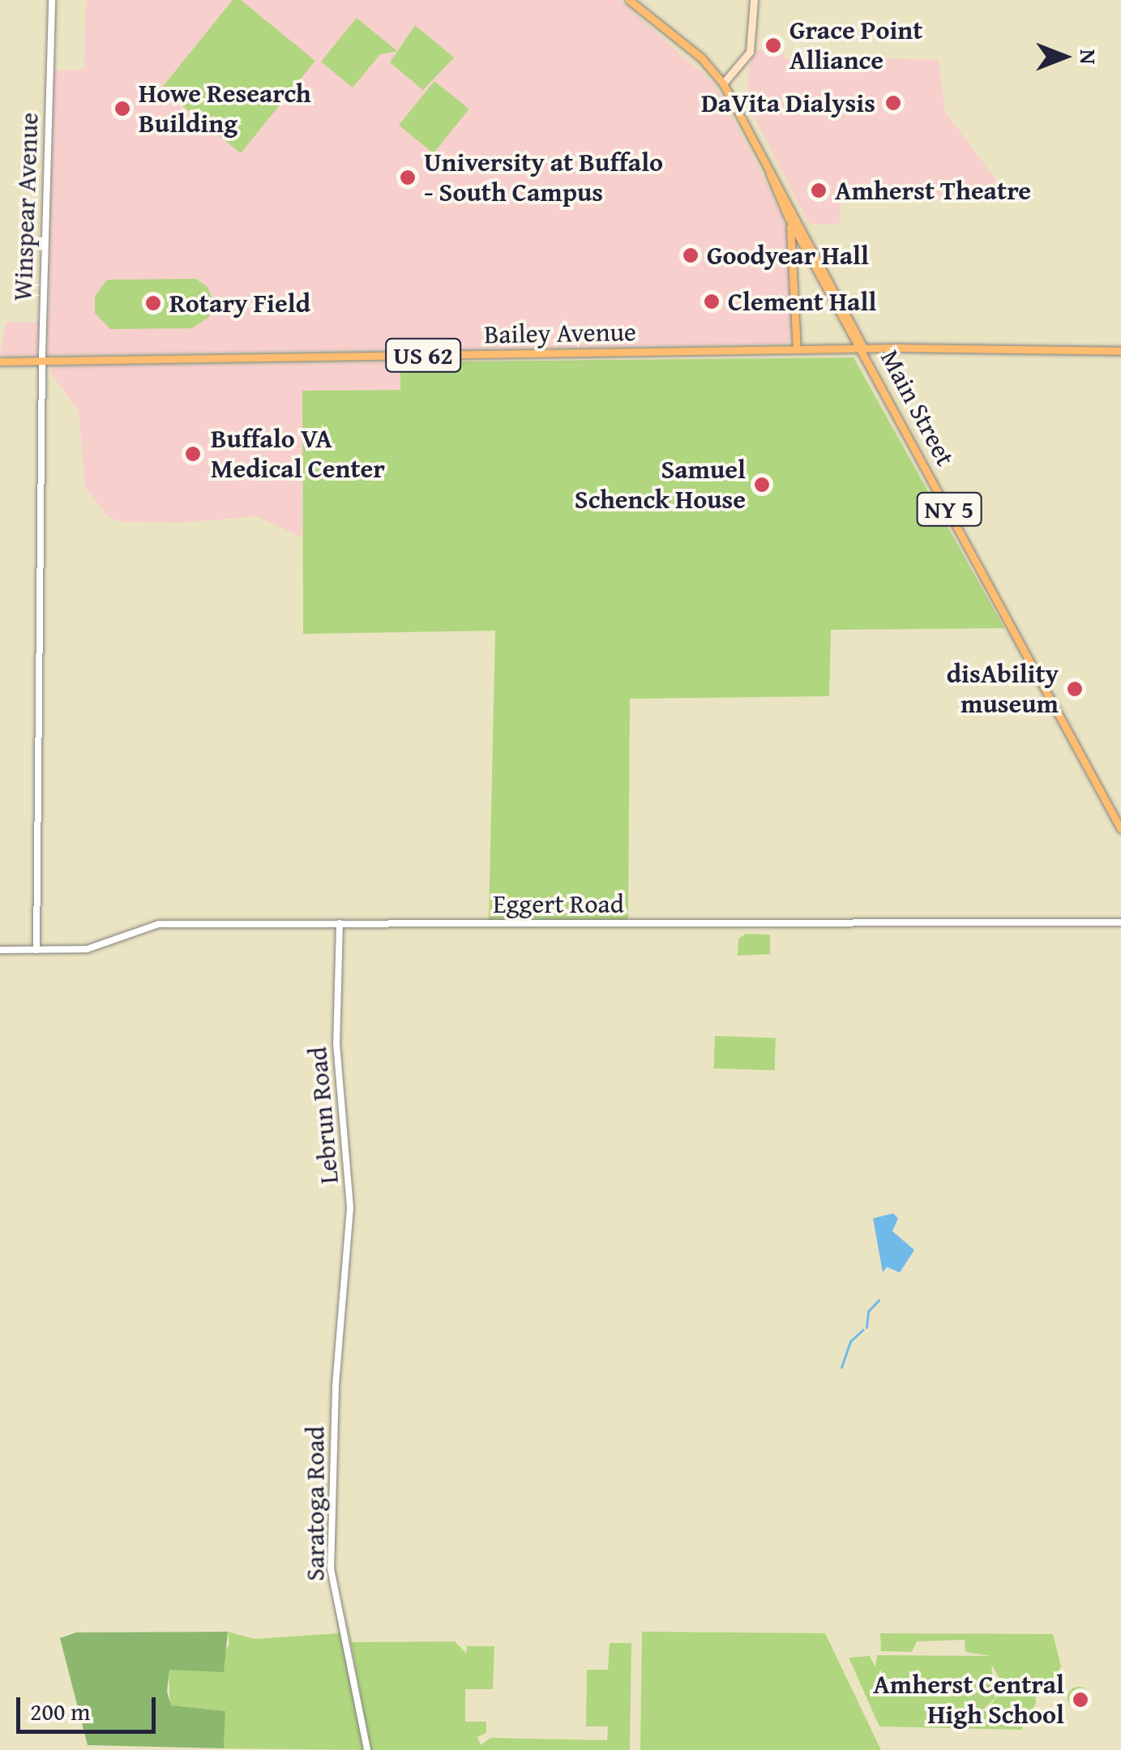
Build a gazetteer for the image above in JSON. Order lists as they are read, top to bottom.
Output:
{
  "streets": {
    "main road": [
      "Bailey Avenue",
      "US 62",
      "Main Street",
      "NY 5"
    ],
    "street": [
      "Winspear Avenue",
      "Eggert Road",
      "Lebrun Road",
      "Saratoga Road"
    ]
  },
  "crossings": [
    ["Winspear Avenue", "Bailey Avenue"],
    ["Winspear Avenue", "Eggert Road"],
    ["Bailey Avenue", "Main Street"],
    ["Eggert Road", "Lebrun Road"],
    ["Lebrun Road", "Saratoga Road"]
  ],
  "places": [
    "Grace Point Alliance",
    "DaVita Dialysis",
    "Howe Research Building",
    "University at Buffalo - South Campus",
    "Amherst Theatre",
    "Goodyear Hall",
    "Clement Hall",
    "Rotary Field",
    "Buffalo VA Medical Center",
    "Samuel Schenck House",
    "disAbility museum",
    "Amherst Central High School"
  ],
  "scale_bar": "200 m",
  "north": "right"
}
